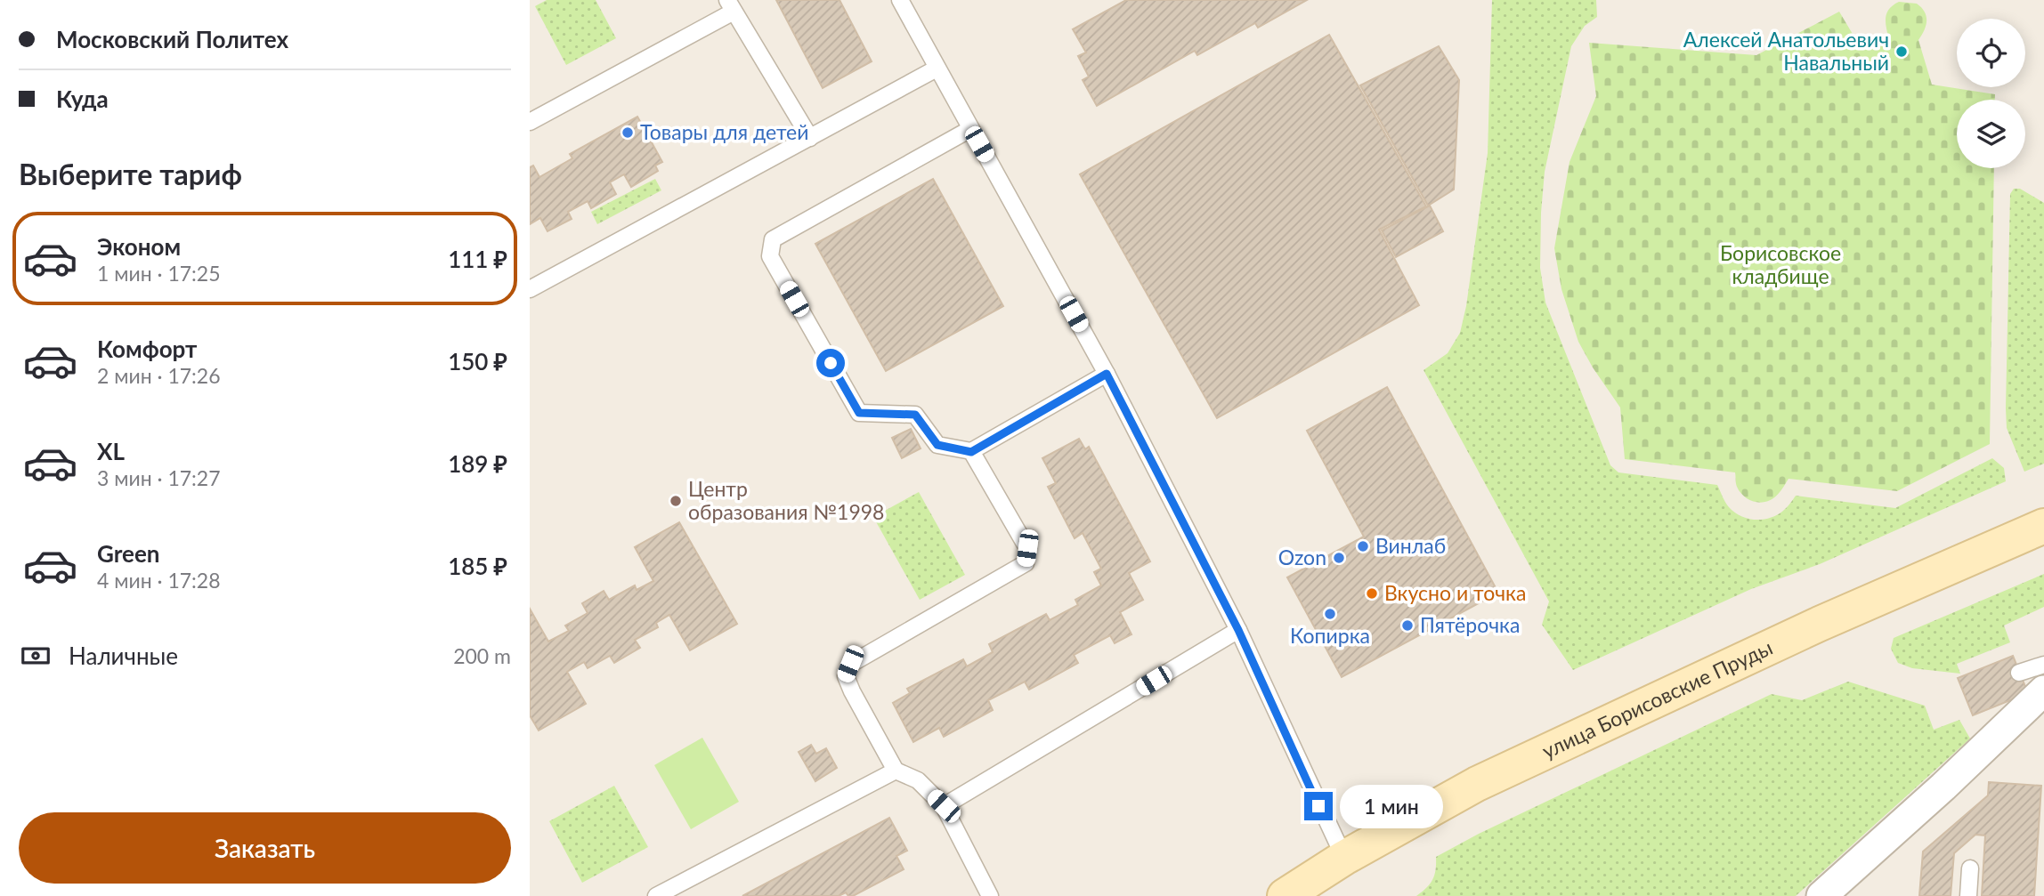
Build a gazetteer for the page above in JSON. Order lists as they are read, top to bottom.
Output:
{
  "streets": {
    "main road": ["улица Борисовские Пруды"]
  },
  "parks": ["Борисовское кладбище"],
  "places": [
    "Алексей Анатольевич Навальный",
    "Товары для детей",
    "Центр образования №1998",
    "Винлаб",
    "Ozon",
    "Вкусно и точка",
    "Копирка",
    "Пятёрочка"
  ],
  "page": {
    "banner": ["Московский Политех", "Куда"],
    "heading": "Выберите тариф",
    "list": [
      {
        "name": "Эконом",
        "note": "1 мин · 17:25",
        "value": "111 ₽"
      },
      {
        "name": "Комфорт",
        "note": "2 мин · 17:26",
        "value": "150 ₽"
      },
      {
        "name": "XL",
        "note": "3 мин · 17:27",
        "value": "189 ₽"
      },
      {
        "name": "Green",
        "note": "4 мин · 17:28",
        "value": "185 ₽"
      }
    ],
    "pay": ["Наличные", "200 m"],
    "bubble": "1 мин",
    "buttons": "Заказать"
  }
}
